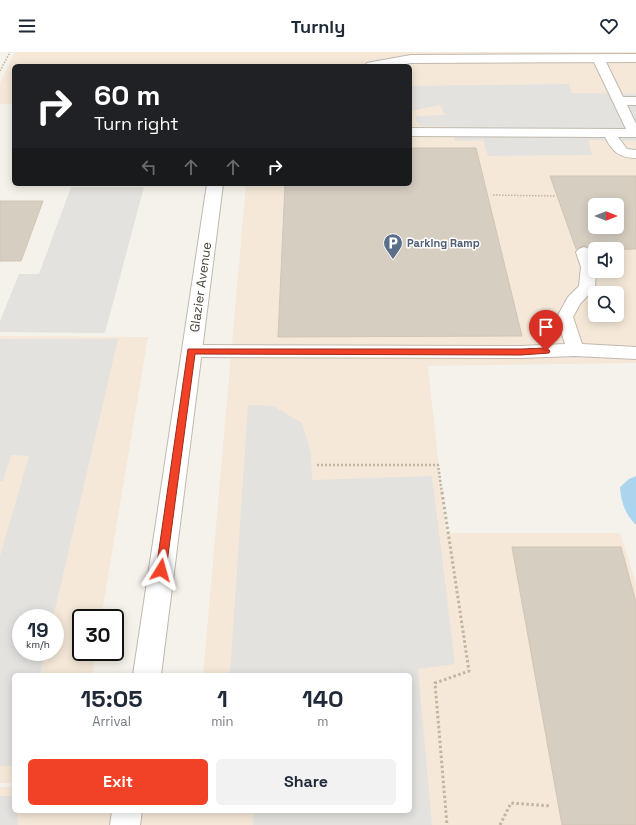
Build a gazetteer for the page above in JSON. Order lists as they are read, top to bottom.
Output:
{
  "streets": {
    "street": ["Glazier Avenue"]
  },
  "places": {
    "parking": ["Parking Ramp"]
  },
  "north": "right",
  "page": {
    "header": "Turnly",
    "turn": ["60 m", "Turn right"],
    "speed": "19 km/h",
    "limit": "30",
    "eta": [
      "15:05",
      "Arrival",
      "1",
      "min",
      "140",
      "m"
    ],
    "buttons": ["Exit", "Share"]
  }
}
